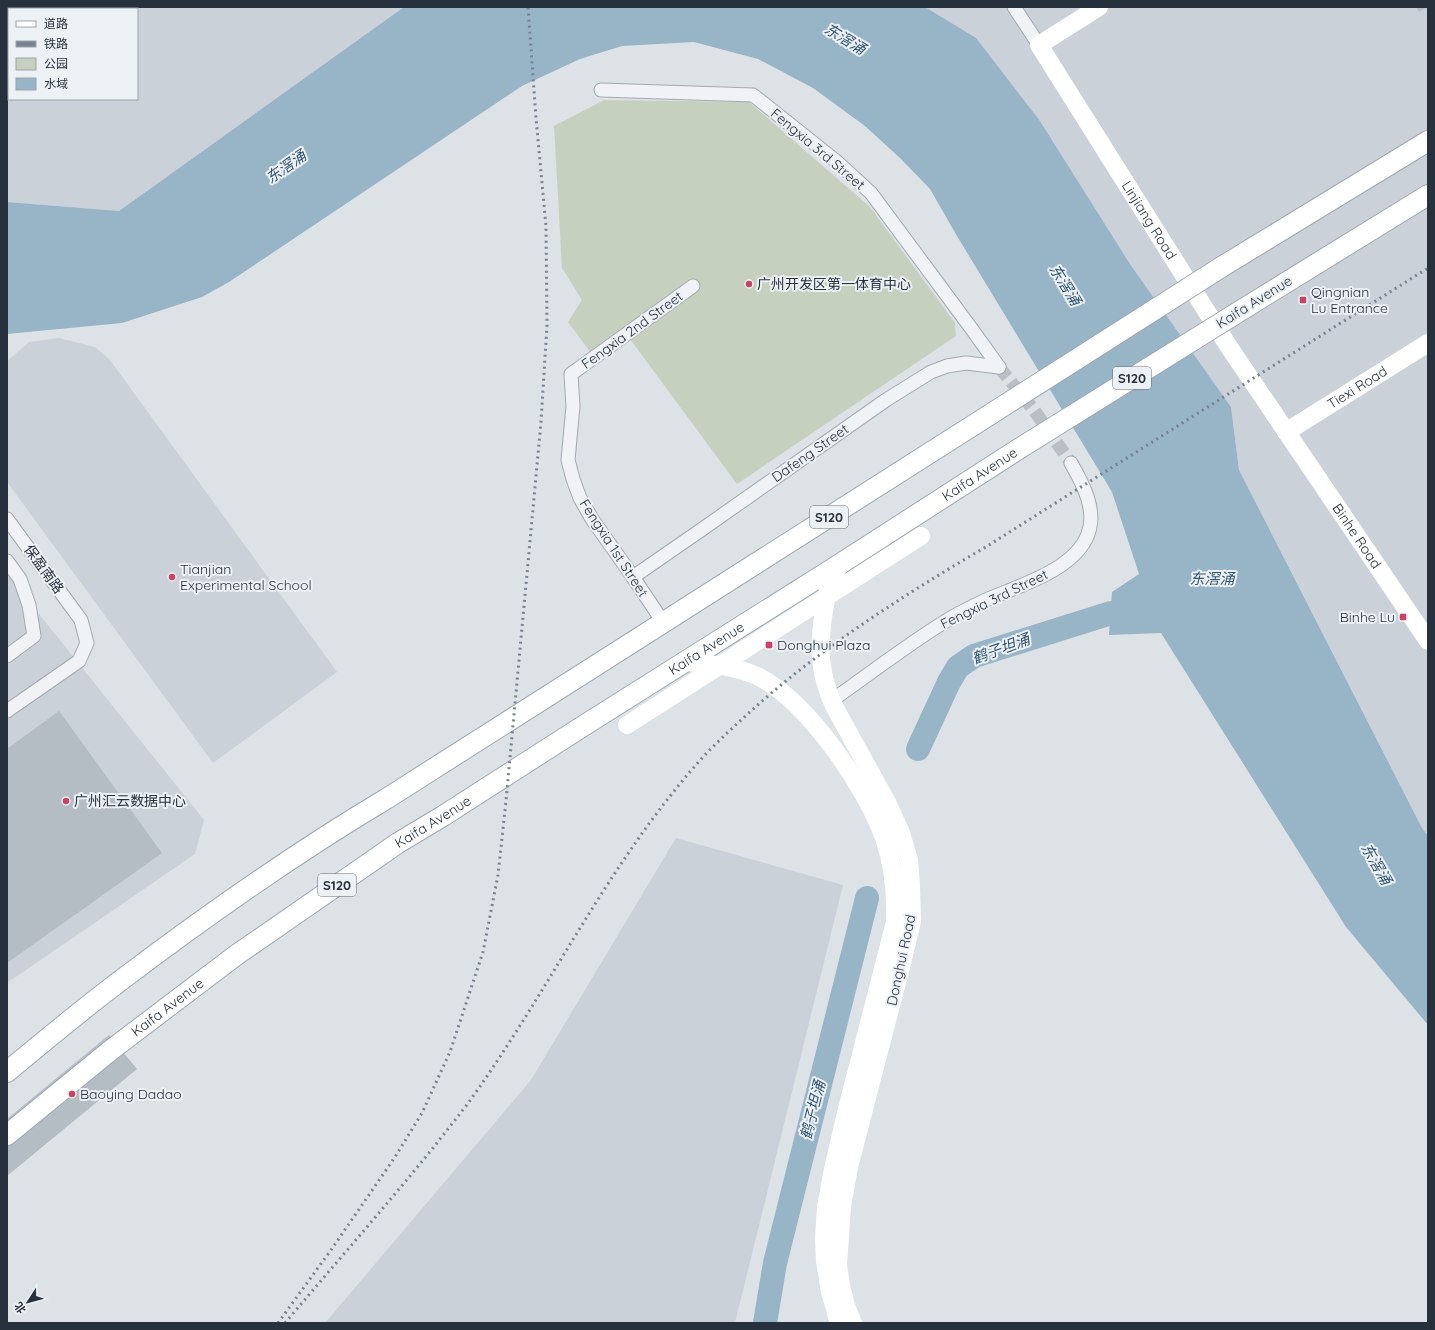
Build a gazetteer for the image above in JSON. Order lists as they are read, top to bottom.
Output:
{
  "streets": {
    "main road": ["Kaifa Avenue", "S120"],
    "street": [
      "Fengxia 3rd Street",
      "Linjiang Road",
      "Fengxia 2nd Street",
      "Tiexi Road",
      "Dafeng Street",
      "Binhe Road",
      "Fengxia 1st Street",
      "保盈南路",
      "Donghui Road"
    ]
  },
  "crossings": [
    ["Fengxia 3rd Street", "Dafeng Street"],
    ["Fengxia 3rd Street", "Donghui Road"],
    ["Linjiang Road", "Tiexi Road"],
    ["Linjiang Road", "Binhe Road"],
    ["Kaifa Avenue", "Donghui Road"],
    ["Fengxia 2nd Street", "Fengxia 1st Street"],
    ["S120", "Fengxia 1st Street"],
    ["Tiexi Road", "Binhe Road"],
    ["Dafeng Street", "Fengxia 1st Street"]
  ],
  "water": ["东滘涌", "鹤子坦涌"],
  "places": {
    "other": [
      "广州开发区第一体育中心",
      "Tianjian Experimental School",
      "广州汇云数据中心",
      "Baoying Dadao"
    ],
    "transit": ["Qingnian Lu Entrance", "Binhe Lu", "Donghui Plaza"]
  },
  "legend": [
    "道路",
    "铁路",
    "公园",
    "水域"
  ],
  "north": "bottom left"
}
